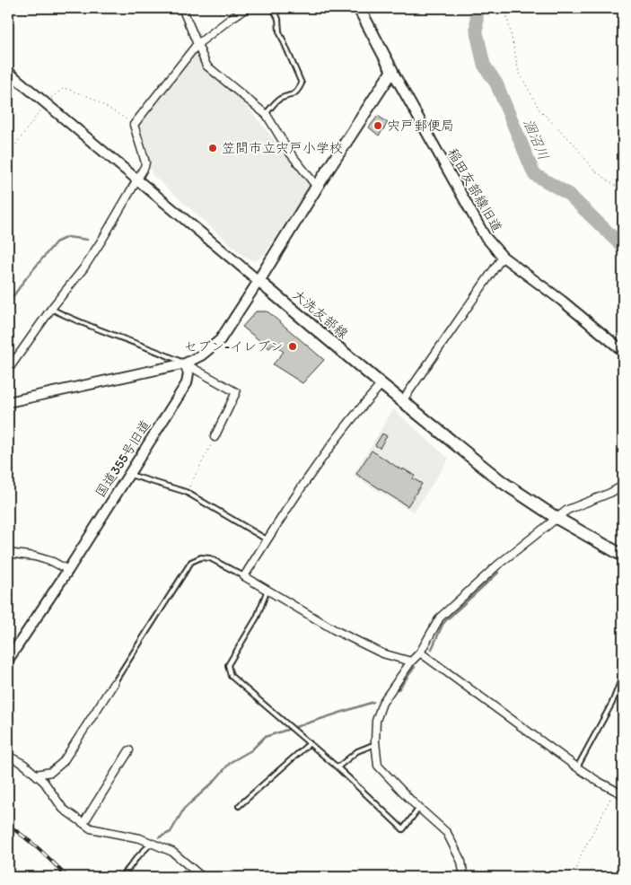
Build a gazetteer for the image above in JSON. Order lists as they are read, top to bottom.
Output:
{
  "streets": {
    "main road": ["大洗友部線"],
    "street": ["稲田友部線旧道", "国道355号旧道"]
  },
  "water": ["涸沼川"],
  "places": ["宍戸郵便局", "笠間市立宍戸小学校", "セブン-イレブン"]
}
